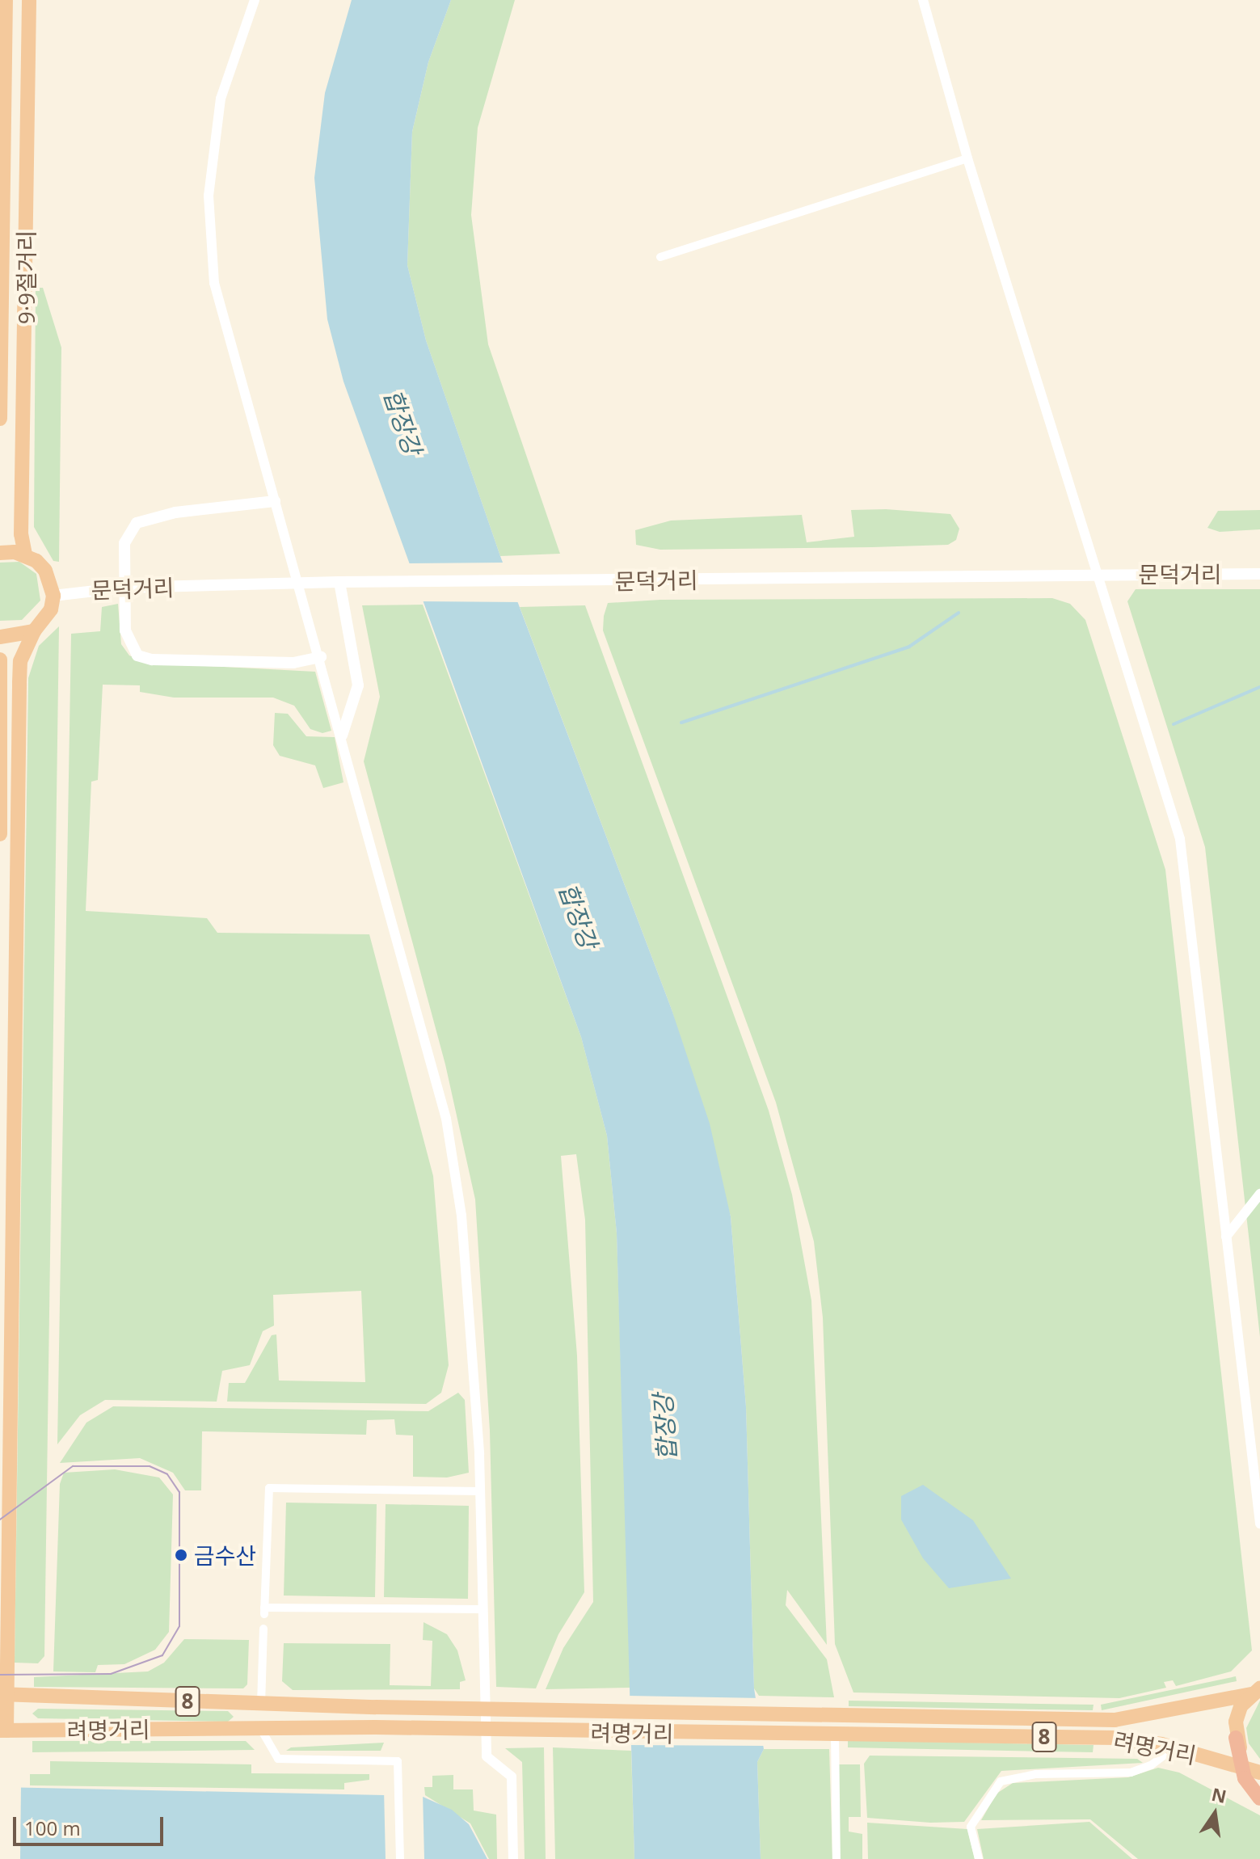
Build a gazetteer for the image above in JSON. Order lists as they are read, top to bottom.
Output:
{
  "streets": {
    "highway": ["9·9절거리", "8", "려명거리"],
    "main road": ["문덕거리"]
  },
  "water": ["합장강"],
  "places": ["금수산"],
  "scale_bar": "100 m",
  "north": "top"
}
